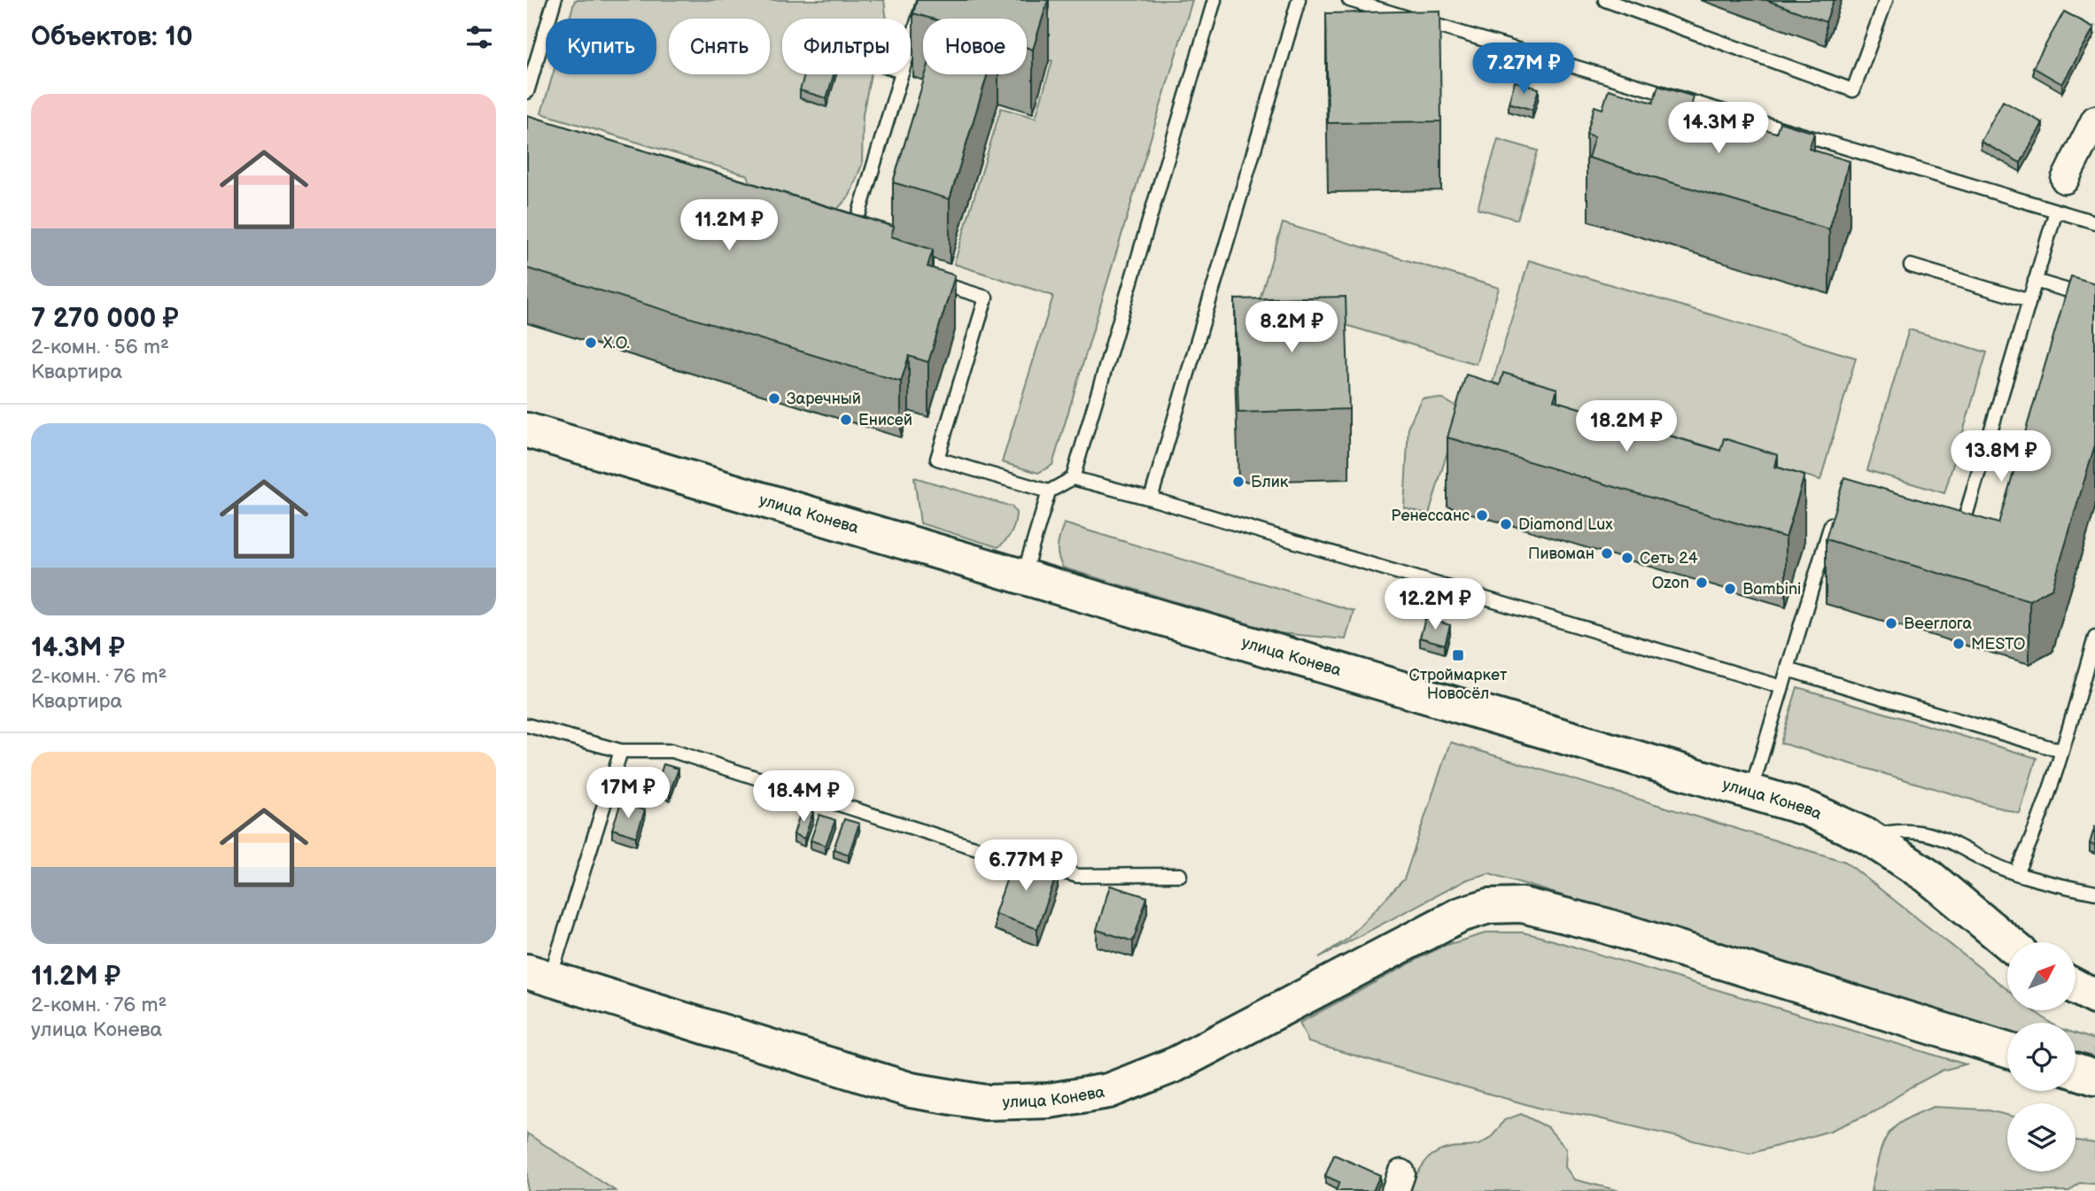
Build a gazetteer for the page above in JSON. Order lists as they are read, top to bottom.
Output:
{
  "streets": {
    "main road": ["улица Конева"]
  },
  "places": {
    "other": [
      "X.O.",
      "Заречный",
      "Енисей",
      "Блик",
      "Ренессанс",
      "Diamond Lux",
      "Пивоман",
      "Сеть 24",
      "Ozon",
      "Bambini",
      "Beerлога",
      "MESTO"
    ],
    "transit": ["Строймаркет Новосёл"]
  },
  "north": "top right",
  "page": {
    "heading": "Объектов: 10",
    "chip": [
      "Купить",
      "Снять",
      "Фильтры",
      "Новое"
    ],
    "price": [
      "7.27M ₽",
      "14.3M ₽",
      "11.2M ₽",
      "8.2M ₽",
      "18.2M ₽",
      "13.8M ₽",
      "12.2M ₽",
      "17M ₽",
      "18.4M ₽",
      "6.77M ₽"
    ],
    "list": [
      {
        "name": "7 270 000 ₽",
        "note": "2-комн. · 56 m² · Квартира"
      },
      {
        "name": "14.3M ₽",
        "note": "2-комн. · 76 m² · Квартира"
      },
      {
        "name": "11.2M ₽",
        "note": "2-комн. · 76 m² · улица Конева"
      }
    ]
  }
}
